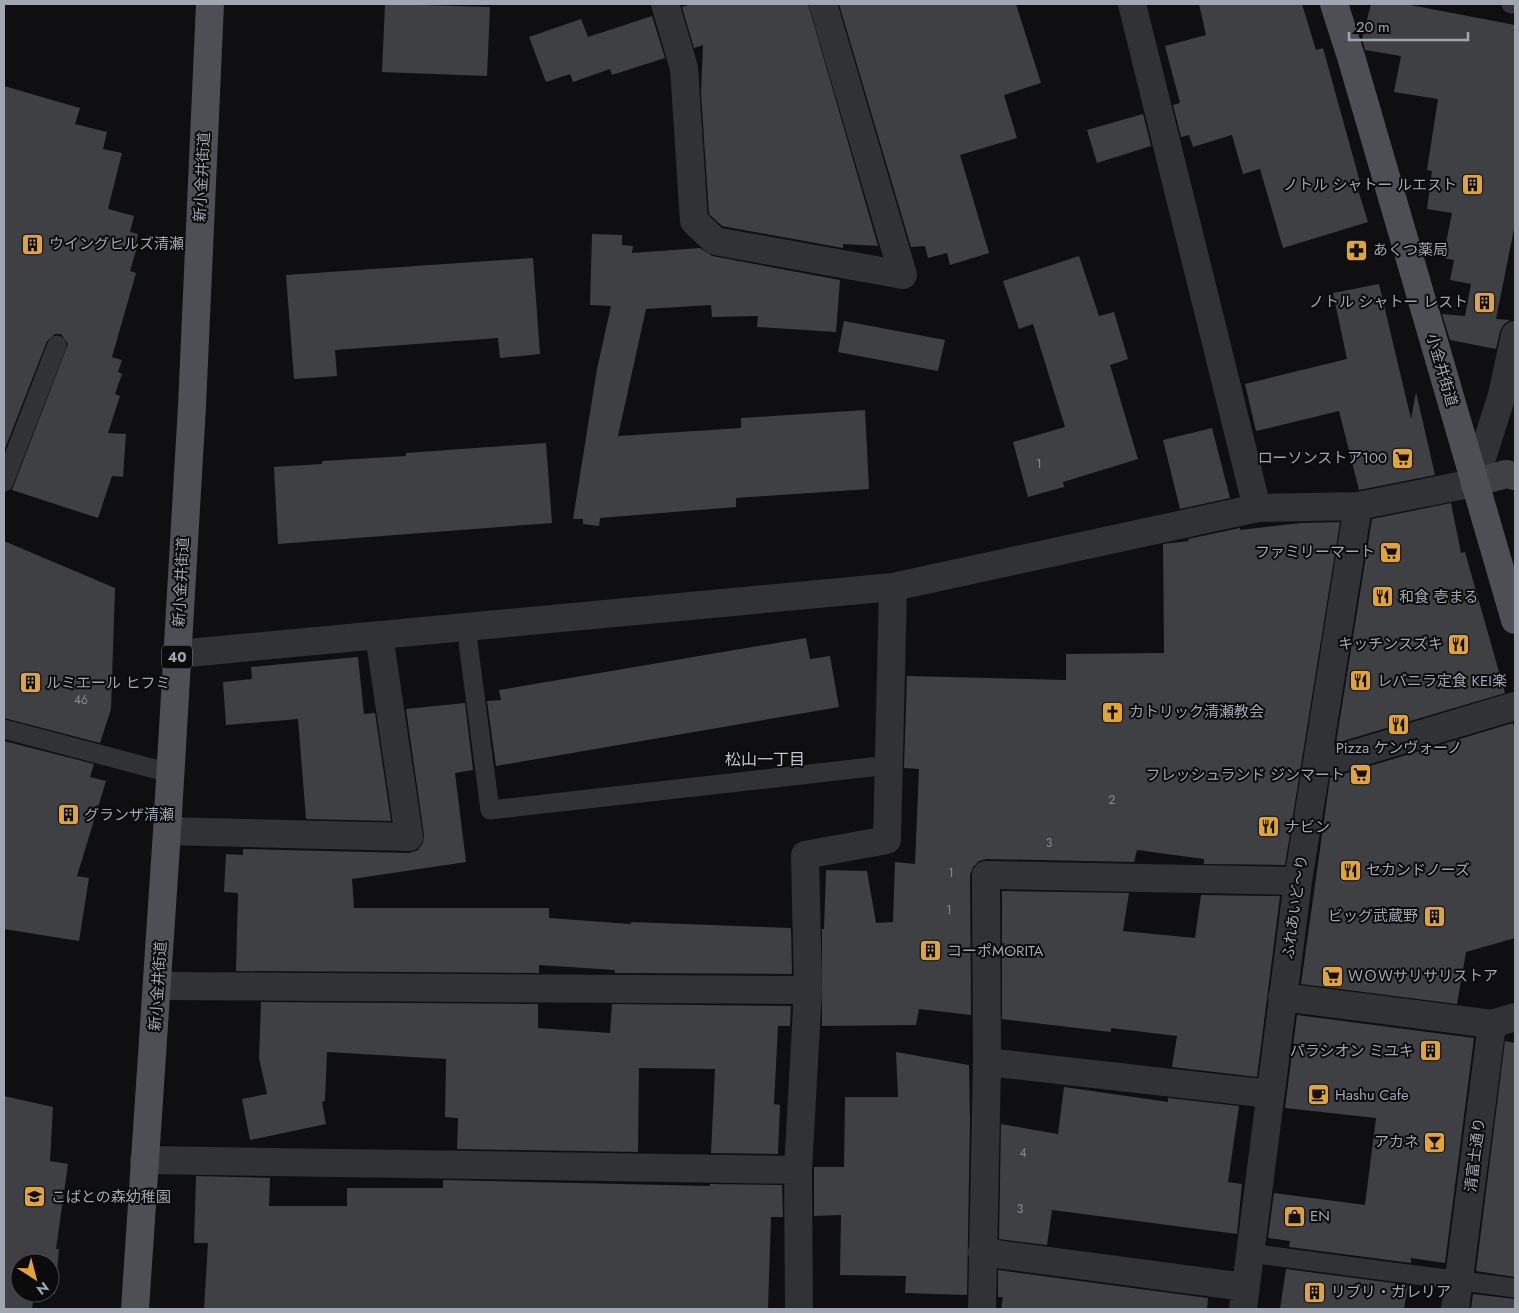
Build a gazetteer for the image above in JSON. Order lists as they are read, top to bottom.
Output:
{
  "streets": {
    "main road": ["新小金井街道", "小金井街道", "40"],
    "street": ["ふれあいど～り", "清富士通り"]
  },
  "districts": ["松山一丁目"],
  "places": {
    "building": [
      "ノトル シャトー ルエスト",
      "ウイングヒルズ清瀬",
      "ノトル シャトー レスト",
      "ルミエール ヒフミ",
      "グランザ清瀬",
      "ビッグ武蔵野",
      "コーポMORITA",
      "パラシオン ミユキ",
      "リブリ・ガレリア"
    ],
    "pharmacy": ["あくつ薬局"],
    "supermarket": [
      "ローソンストア100",
      "ファミリーマート",
      "フレッシュランド ジンマート",
      "ＷＯＷサリサリストア"
    ],
    "restaurant": [
      "和食 壱まる",
      "キッチンスズキ",
      "レバニラ定食 KEI楽",
      "Pizza ケンヴォーノ",
      "ナビン",
      "セカンドノーズ"
    ],
    "church": ["カトリック清瀬教会"],
    "cafe": ["Hashu Cafe"],
    "bar": ["アカネ"],
    "school or university": ["こばとの森幼稚園"],
    "shop": ["EN"]
  },
  "house_numbers": [
    "1",
    "46",
    "2",
    "3",
    "1",
    "1",
    "4",
    "3"
  ],
  "scale_bar": "20 m",
  "north": "bottom right"
}
